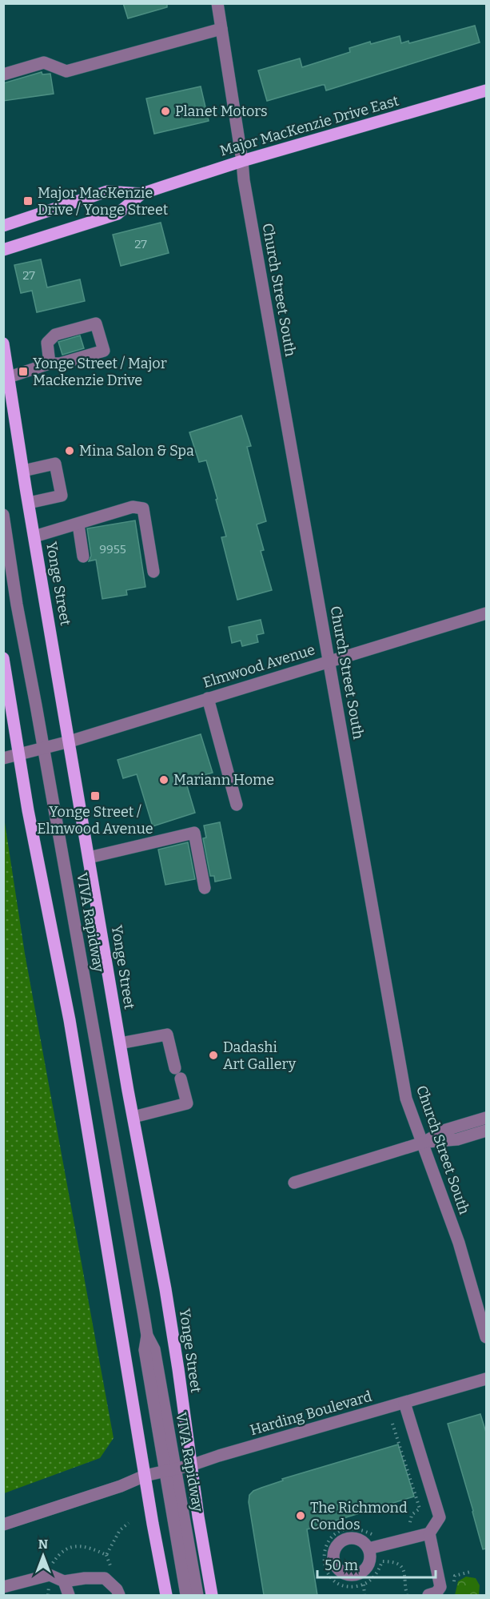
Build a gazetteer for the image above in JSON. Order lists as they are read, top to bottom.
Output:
{
  "streets": {
    "main road": ["Major MacKenzie Drive East", "Yonge Street"],
    "street": [
      "Church Street South",
      "Elmwood Avenue",
      "VIVA Rapidway",
      "Harding Boulevard"
    ]
  },
  "crossings": [
    ["Major MacKenzie Drive East", "Church Street South"],
    ["Church Street South", "Elmwood Avenue"],
    ["Yonge Street", "Elmwood Avenue"],
    ["Yonge Street", "Harding Boulevard"],
    ["Elmwood Avenue", "VIVA Rapidway"],
    ["VIVA Rapidway", "Harding Boulevard"]
  ],
  "places": {
    "other": [
      "Planet Motors",
      "Mina Salon & Spa",
      "Mariann Home",
      "Dadashi Art Gallery",
      "The Richmond Condos"
    ],
    "transit": ["Major MacKenzie Drive / Yonge Street", "Yonge Street / Major Mackenzie Drive", "Yonge Street / Elmwood Avenue"]
  },
  "house_numbers": ["27", "27", "9955"],
  "scale_bar": "50 m",
  "north": "top"
}
